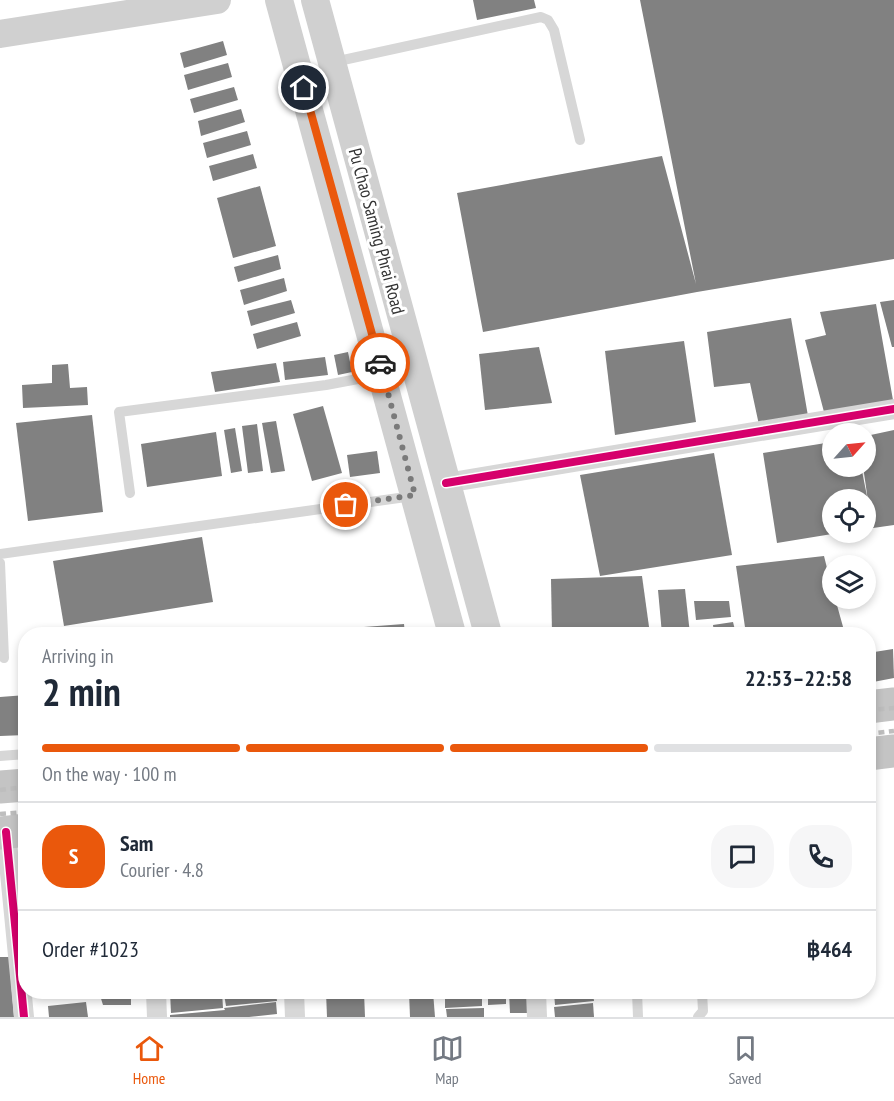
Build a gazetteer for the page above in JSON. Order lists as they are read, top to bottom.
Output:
{
  "streets": {
    "main road": ["Pu Chao Saming Phrai Road"]
  },
  "north": "top right",
  "page": {
    "heading": ["2 min", "Arriving in", "22:53–22:58"],
    "panel": [
      "Sam",
      "Courier · 4.8",
      "Order #1023",
      "฿464"
    ],
    "bar": "On the way · 100 m",
    "round": "S",
    "tabs": ["Home", "Map", "Saved"]
  }
}
